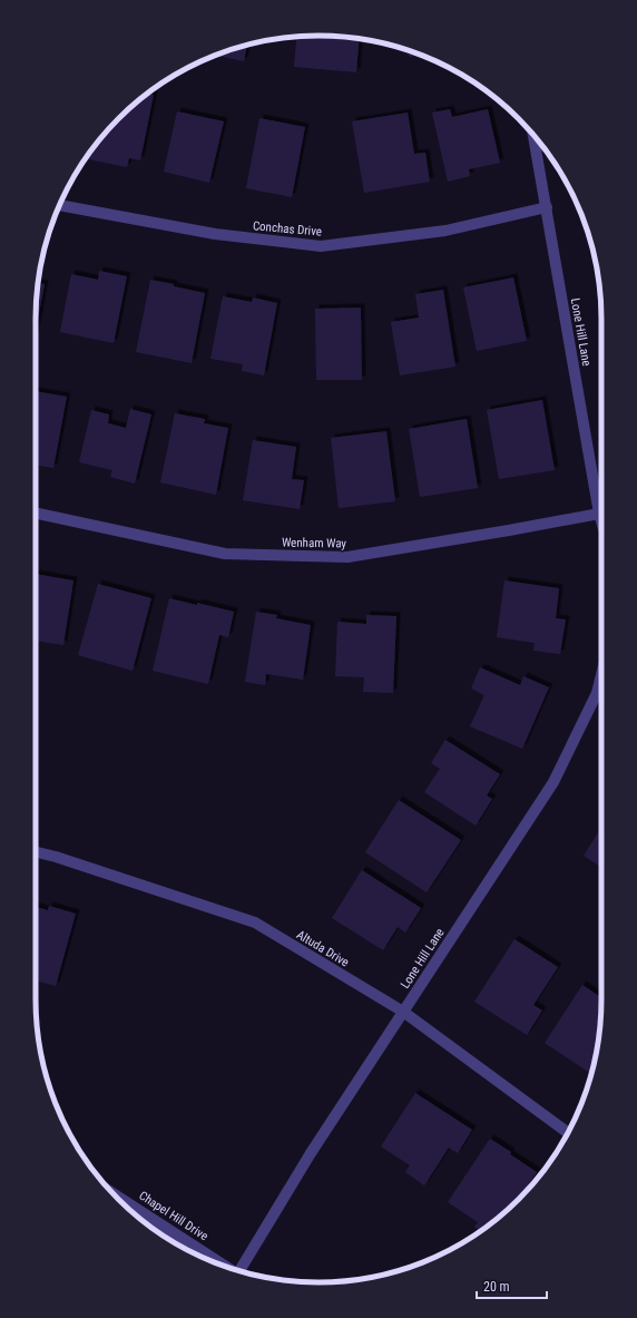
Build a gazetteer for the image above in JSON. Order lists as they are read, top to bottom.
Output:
{
  "streets": {
    "street": [
      "Conchas Drive",
      "Lone Hill Lane",
      "Wenham Way",
      "Altuda Drive",
      "Chapel Hill Drive"
    ]
  },
  "crossings": [
    ["Conchas Drive", "Lone Hill Lane"],
    ["Lone Hill Lane", "Wenham Way"],
    ["Lone Hill Lane", "Altuda Drive"]
  ],
  "scale_bar": "20 m"
}
